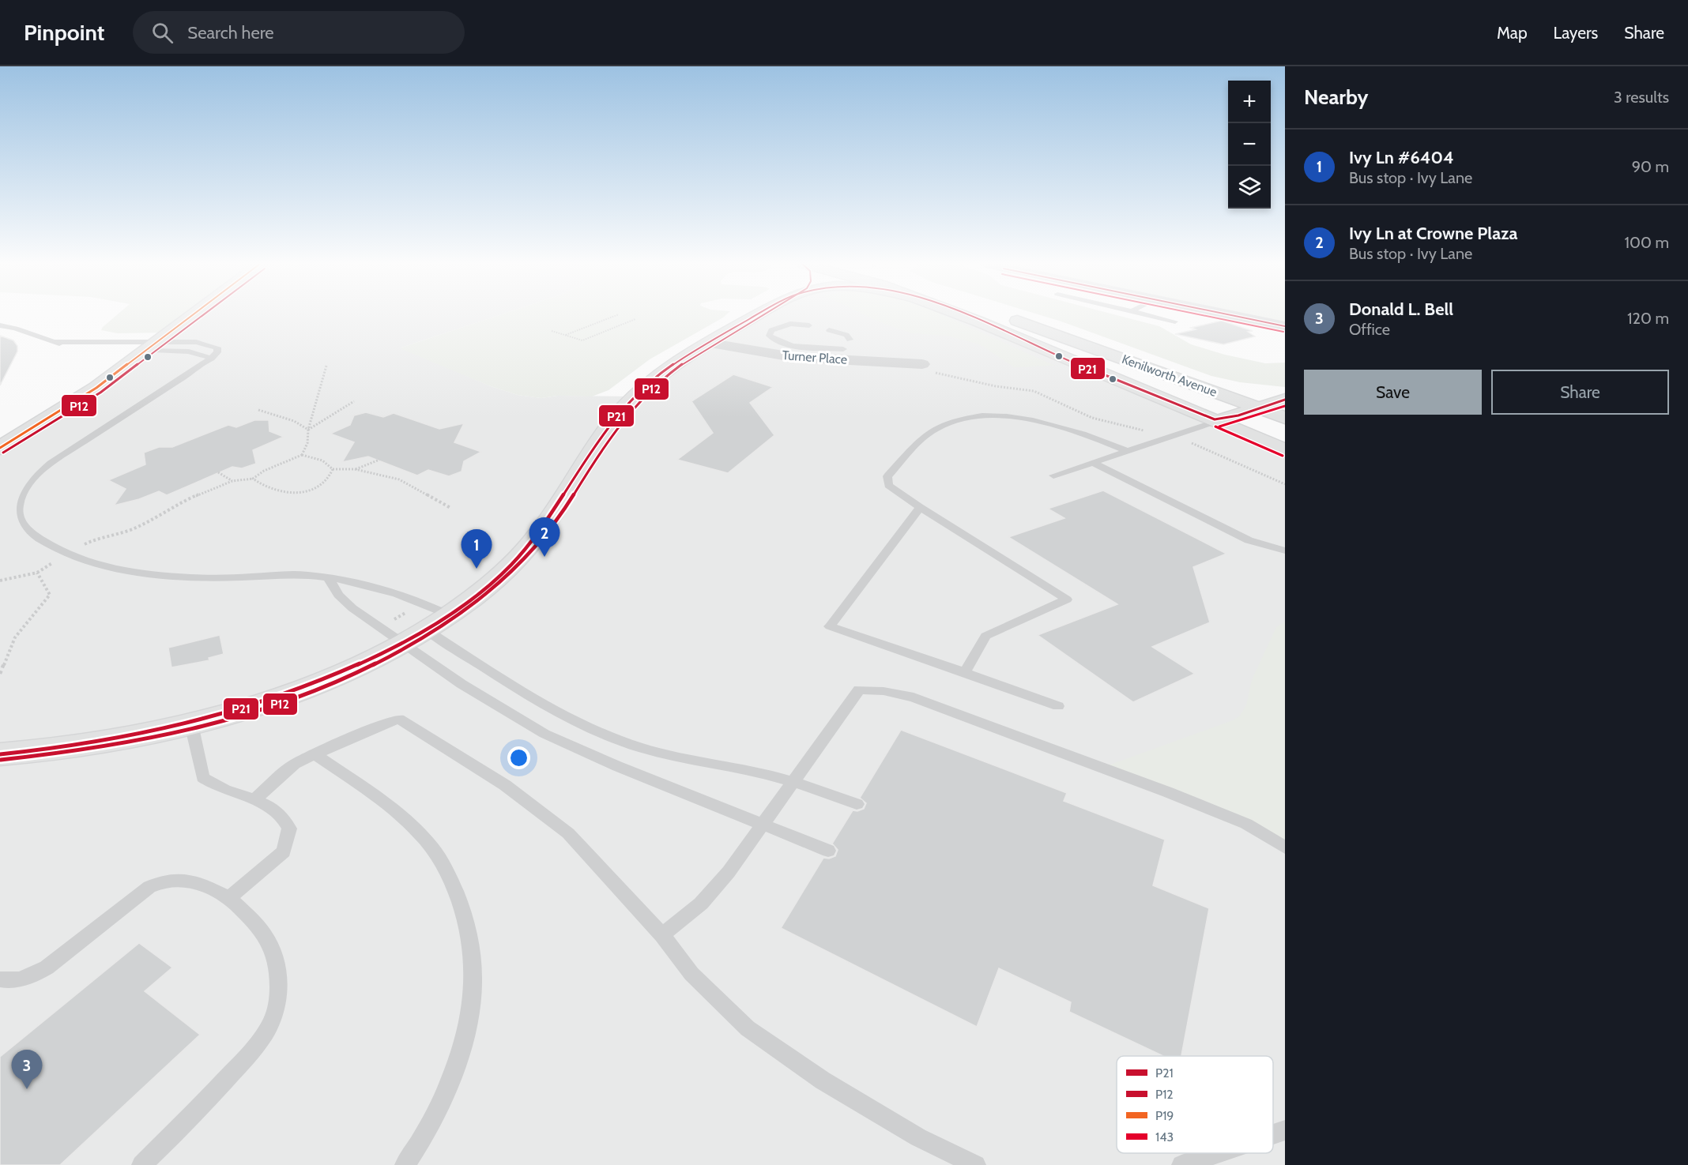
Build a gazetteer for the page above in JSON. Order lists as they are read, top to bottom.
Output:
{
  "streets": {
    "street": ["Turner Place", "Kenilworth Avenue"]
  },
  "lines": [
    "transit line P21",
    "transit line P12",
    "transit line P19",
    "transit line 143"
  ],
  "legend": [
    "P21",
    "P12",
    "P19",
    "143"
  ],
  "page": {
    "header": "Pinpoint",
    "search": "Search here",
    "nav": ["Map", "Layers", "Share"],
    "heading": ["Nearby", "3 results"],
    "map_buttons": ["+", "−"],
    "list": [
      {
        "mark": "1",
        "name": "Ivy Ln #6404",
        "note": "Bus stop · Ivy Lane",
        "value": "90 m"
      },
      {
        "mark": "2",
        "name": "Ivy Ln at Crowne Plaza",
        "note": "Bus stop · Ivy Lane",
        "value": "100 m"
      },
      {
        "mark": "3",
        "name": "Donald L. Bell",
        "note": "Office",
        "value": "120 m"
      }
    ],
    "buttons": ["Save", "Share"],
    "pins": ["2", "1", "3"]
  }
}
